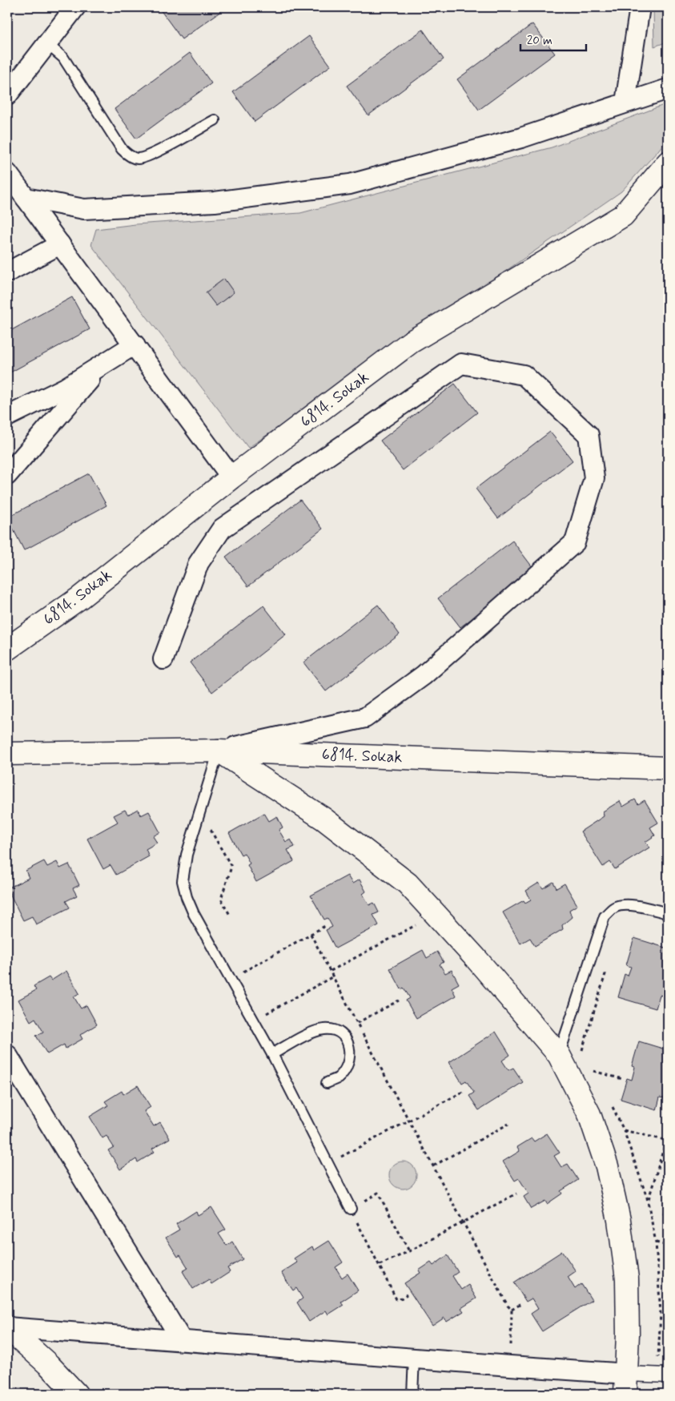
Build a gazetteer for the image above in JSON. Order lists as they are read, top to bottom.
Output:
{
  "streets": {
    "street": ["6814. Sokak"]
  },
  "scale_bar": "20 m"
}
